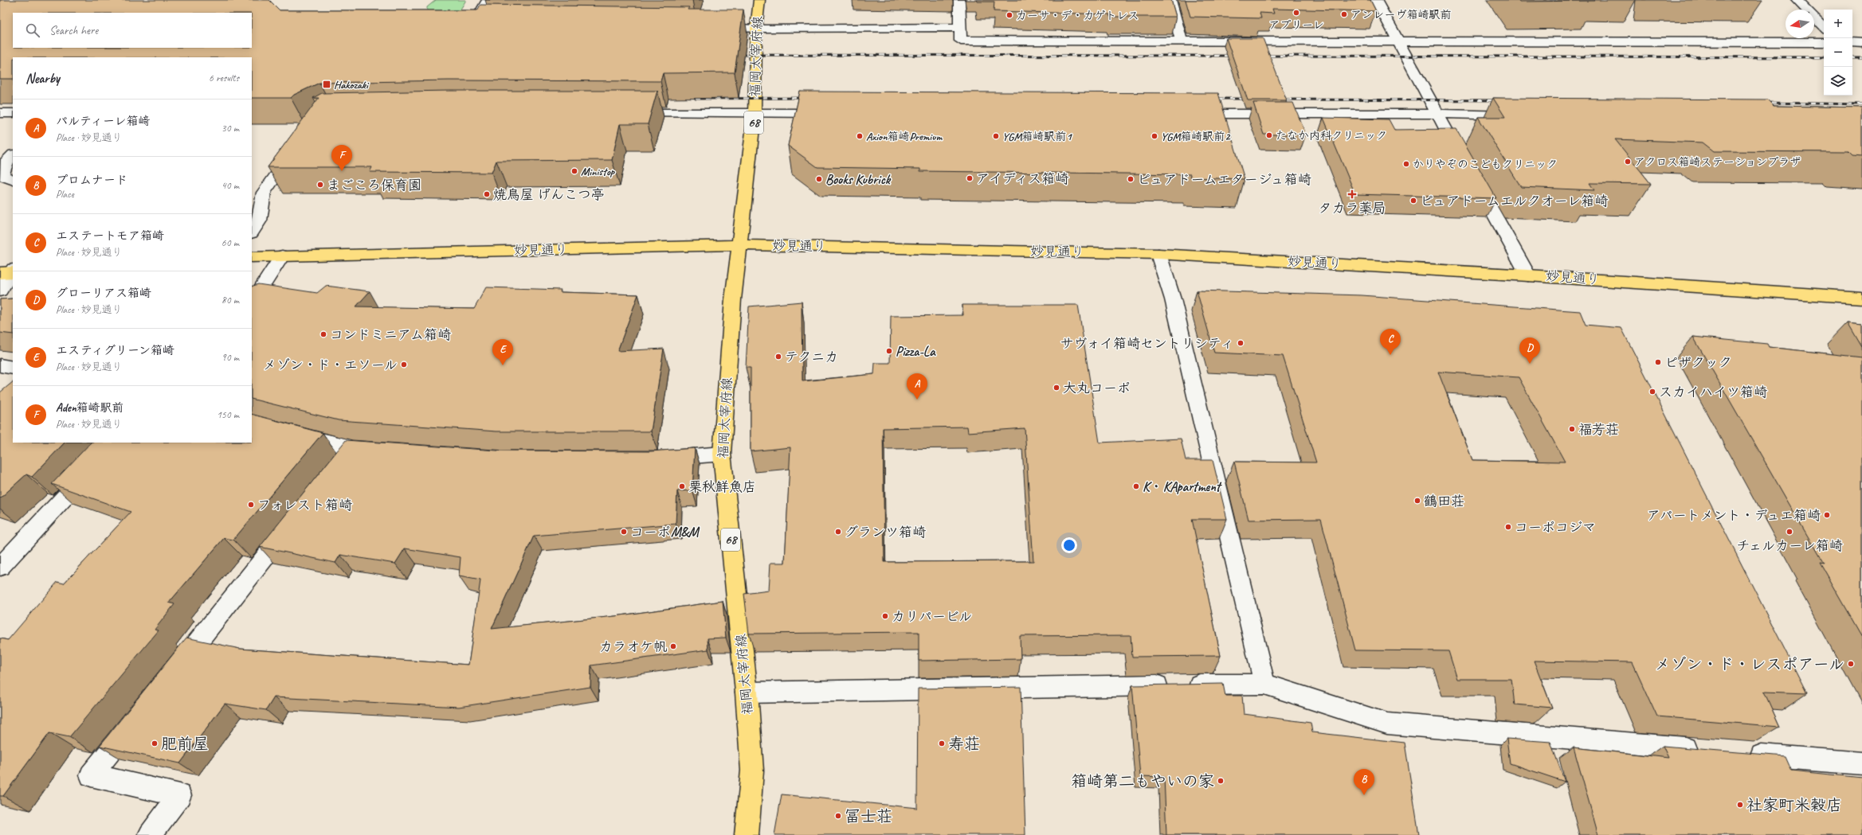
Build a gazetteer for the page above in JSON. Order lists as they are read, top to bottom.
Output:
{
  "streets": {
    "main road": ["福岡太宰府線", "68", "妙見通り"]
  },
  "crossings": [
    ["福岡太宰府線", "妙見通り"]
  ],
  "places": {
    "other": [
      "アプリーレ",
      "アンレーヴ箱崎駅前",
      "カーサ・デ・カゲトレス",
      "たなか内科クリニック",
      "Axion箱崎Premium",
      "YGM箱崎駅前1",
      "YGM箱崎駅前2",
      "アクロス箱崎ステーションプラザ",
      "かりやぞのこどもクリニック",
      "Ministop",
      "アイディス箱崎",
      "Books Kubrick",
      "ピュアドームエタージュ箱崎",
      "まごころ保育園",
      "焼鳥屋 げんこつ亭",
      "ピュアドームエルクオーレ箱崎",
      "コンドミニアム箱崎",
      "サヴォイ箱崎セントリシティ",
      "Pizza-La",
      "テクニカ",
      "ピザクック",
      "メゾン・ド・エソール",
      "大丸コーポ",
      "スカイハイツ箱崎",
      "福芳荘",
      "栗秋鮮魚店",
      "K・KApartment",
      "鶴田荘",
      "フォレスト箱崎",
      "アパートメント・デュエ箱崎",
      "コーポコジマ",
      "コーポM&M",
      "グランツ箱崎",
      "チェルカーレ箱崎",
      "カリパービル",
      "カラオケ帆",
      "メゾン・ド・レスポアール",
      "肥前屋",
      "寿荘",
      "箱崎第二もやいの家",
      "社家町米穀店",
      "冨士荘"
    ],
    "transit": ["Hakozaki"],
    "health": ["タカラ薬局"]
  },
  "north": "left",
  "page": {
    "map_buttons": ["+", "−"],
    "search": "Search here",
    "heading": ["Nearby", "6 results"],
    "list": [
      {
        "mark": "A",
        "name": "パルティーレ箱﨑",
        "note": "Place · 妙見通り",
        "value": "30 m"
      },
      {
        "mark": "B",
        "name": "プロムナード",
        "note": "Place",
        "value": "40 m"
      },
      {
        "mark": "C",
        "name": "エステートモア箱崎",
        "note": "Place · 妙見通り",
        "value": "60 m"
      },
      {
        "mark": "D",
        "name": "グローリアス箱崎",
        "note": "Place · 妙見通り",
        "value": "80 m"
      },
      {
        "mark": "E",
        "name": "エスティグリーン箱崎",
        "note": "Place · 妙見通り",
        "value": "90 m"
      },
      {
        "mark": "F",
        "name": "Aden箱崎駅前",
        "note": "Place · 妙見通り",
        "value": "150 m"
      }
    ],
    "pins": [
      "F",
      "C",
      "D",
      "E",
      "A",
      "B"
    ]
  }
}
